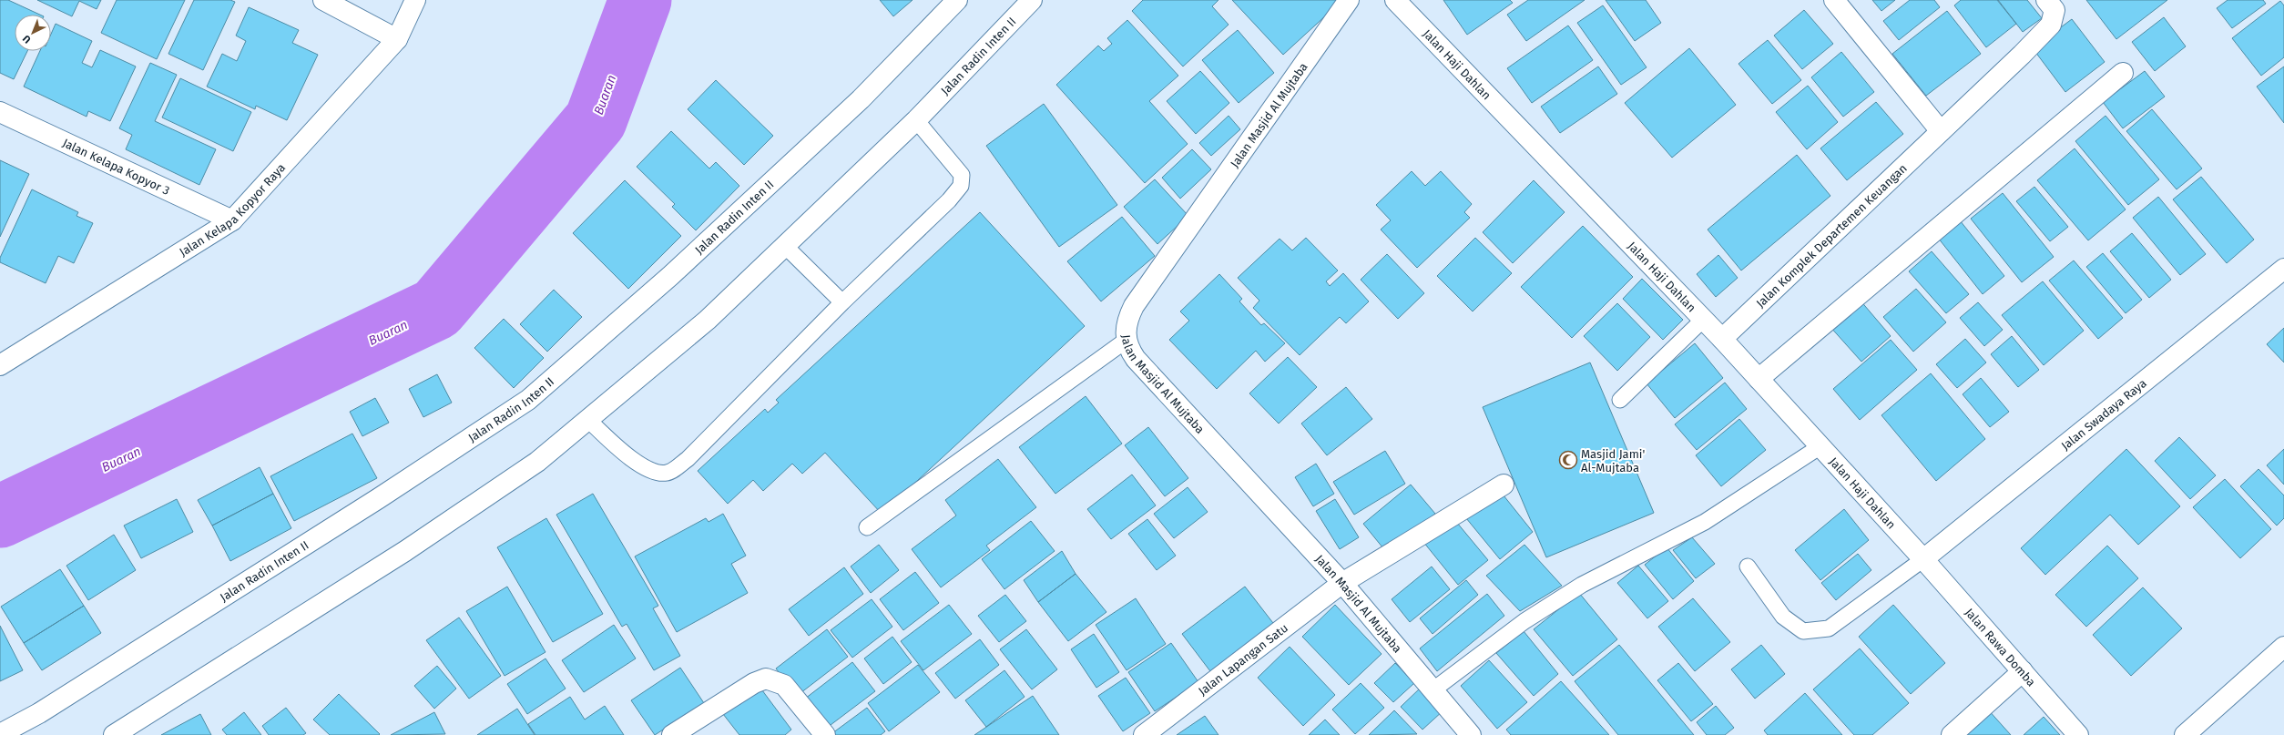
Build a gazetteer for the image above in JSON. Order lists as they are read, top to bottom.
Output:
{
  "streets": {
    "street": [
      "Jalan Radin Inten II",
      "Jalan Haji Dahlan",
      "Jalan Masjid Al Mujtaba",
      "Jalan Kelapa Kopyor 3",
      "Jalan Kelapa Kopyor Raya",
      "Jalan Komplek Departemen Keuangan",
      "Jalan Swadaya Raya",
      "Jalan Rawa Domba",
      "Jalan Lapangan Satu"
    ]
  },
  "crossings": [
    ["Jalan Haji Dahlan", "Jalan Komplek Departemen Keuangan"],
    ["Jalan Haji Dahlan", "Jalan Swadaya Raya"],
    ["Jalan Haji Dahlan", "Jalan Rawa Domba"],
    ["Jalan Masjid Al Mujtaba", "Jalan Lapangan Satu"],
    ["Jalan Kelapa Kopyor 3", "Jalan Kelapa Kopyor Raya"],
    ["Jalan Swadaya Raya", "Jalan Rawa Domba"]
  ],
  "water": ["Buaran"],
  "places": {
    "mosque": ["Masjid Jami' Al-Mujtaba"]
  },
  "north": "bottom left"
}
